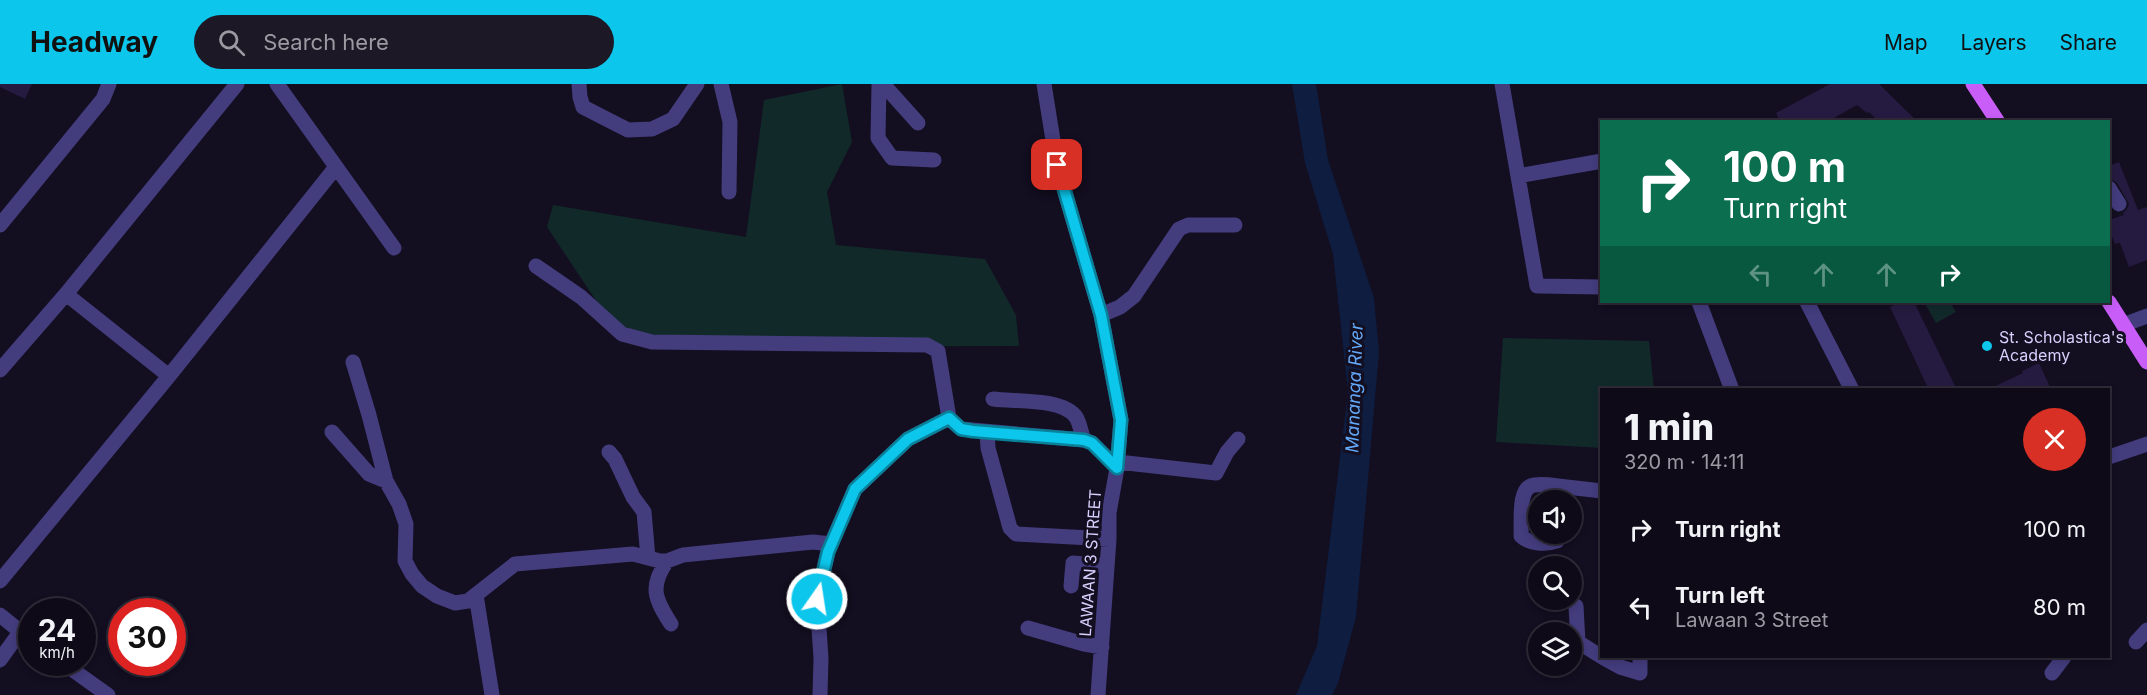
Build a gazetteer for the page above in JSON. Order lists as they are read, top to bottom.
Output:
{
  "streets": {
    "street": ["LAWAAN 3 STREET"]
  },
  "water": ["Mananga River"],
  "places": ["St. Scholastica's Academy"],
  "page": {
    "header": "Headway",
    "search": "Search here",
    "nav": ["Map", "Layers", "Share"],
    "turn": ["100 m", "Turn right"],
    "heading": ["1 min", "320 m · 14:11"],
    "list": [
      {
        "name": "Turn right",
        "value": "100 m"
      },
      {
        "name": "Turn left",
        "note": "Lawaan 3 Street",
        "value": "80 m"
      }
    ],
    "speed": "24 km/h",
    "limit": "30"
  }
}
